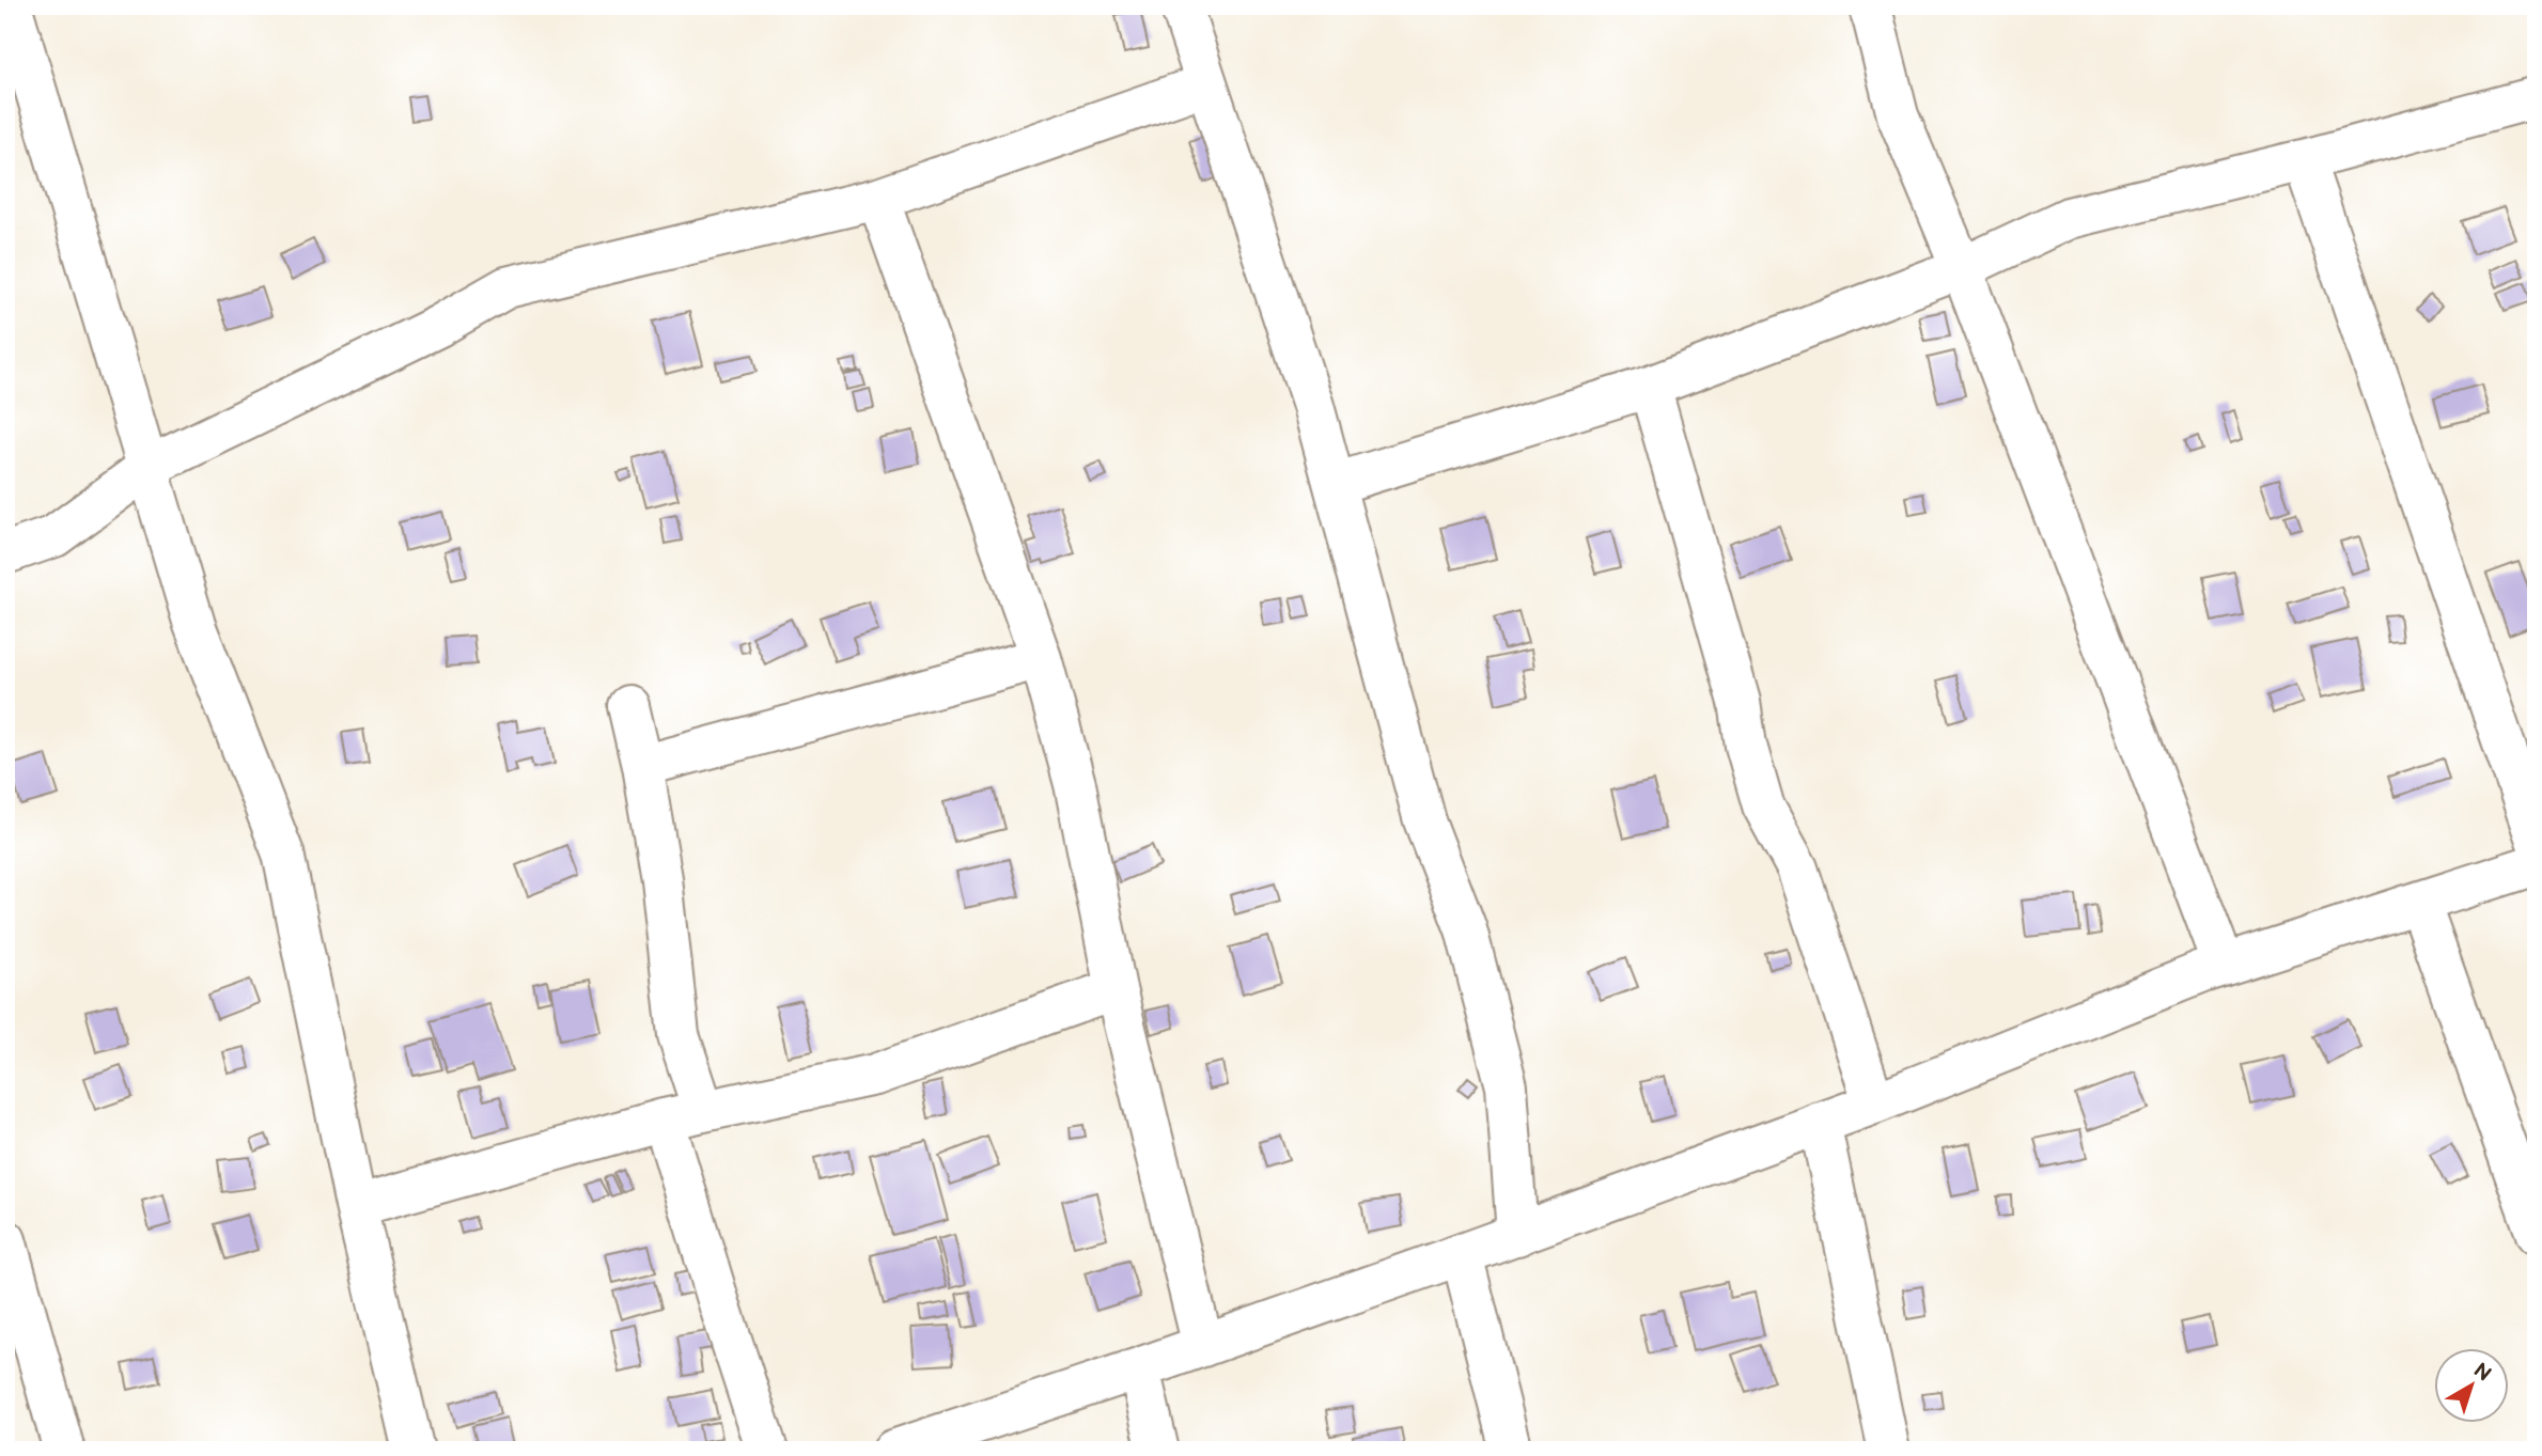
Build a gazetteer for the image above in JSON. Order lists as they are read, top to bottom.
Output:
{
  "north": "top right"
}
